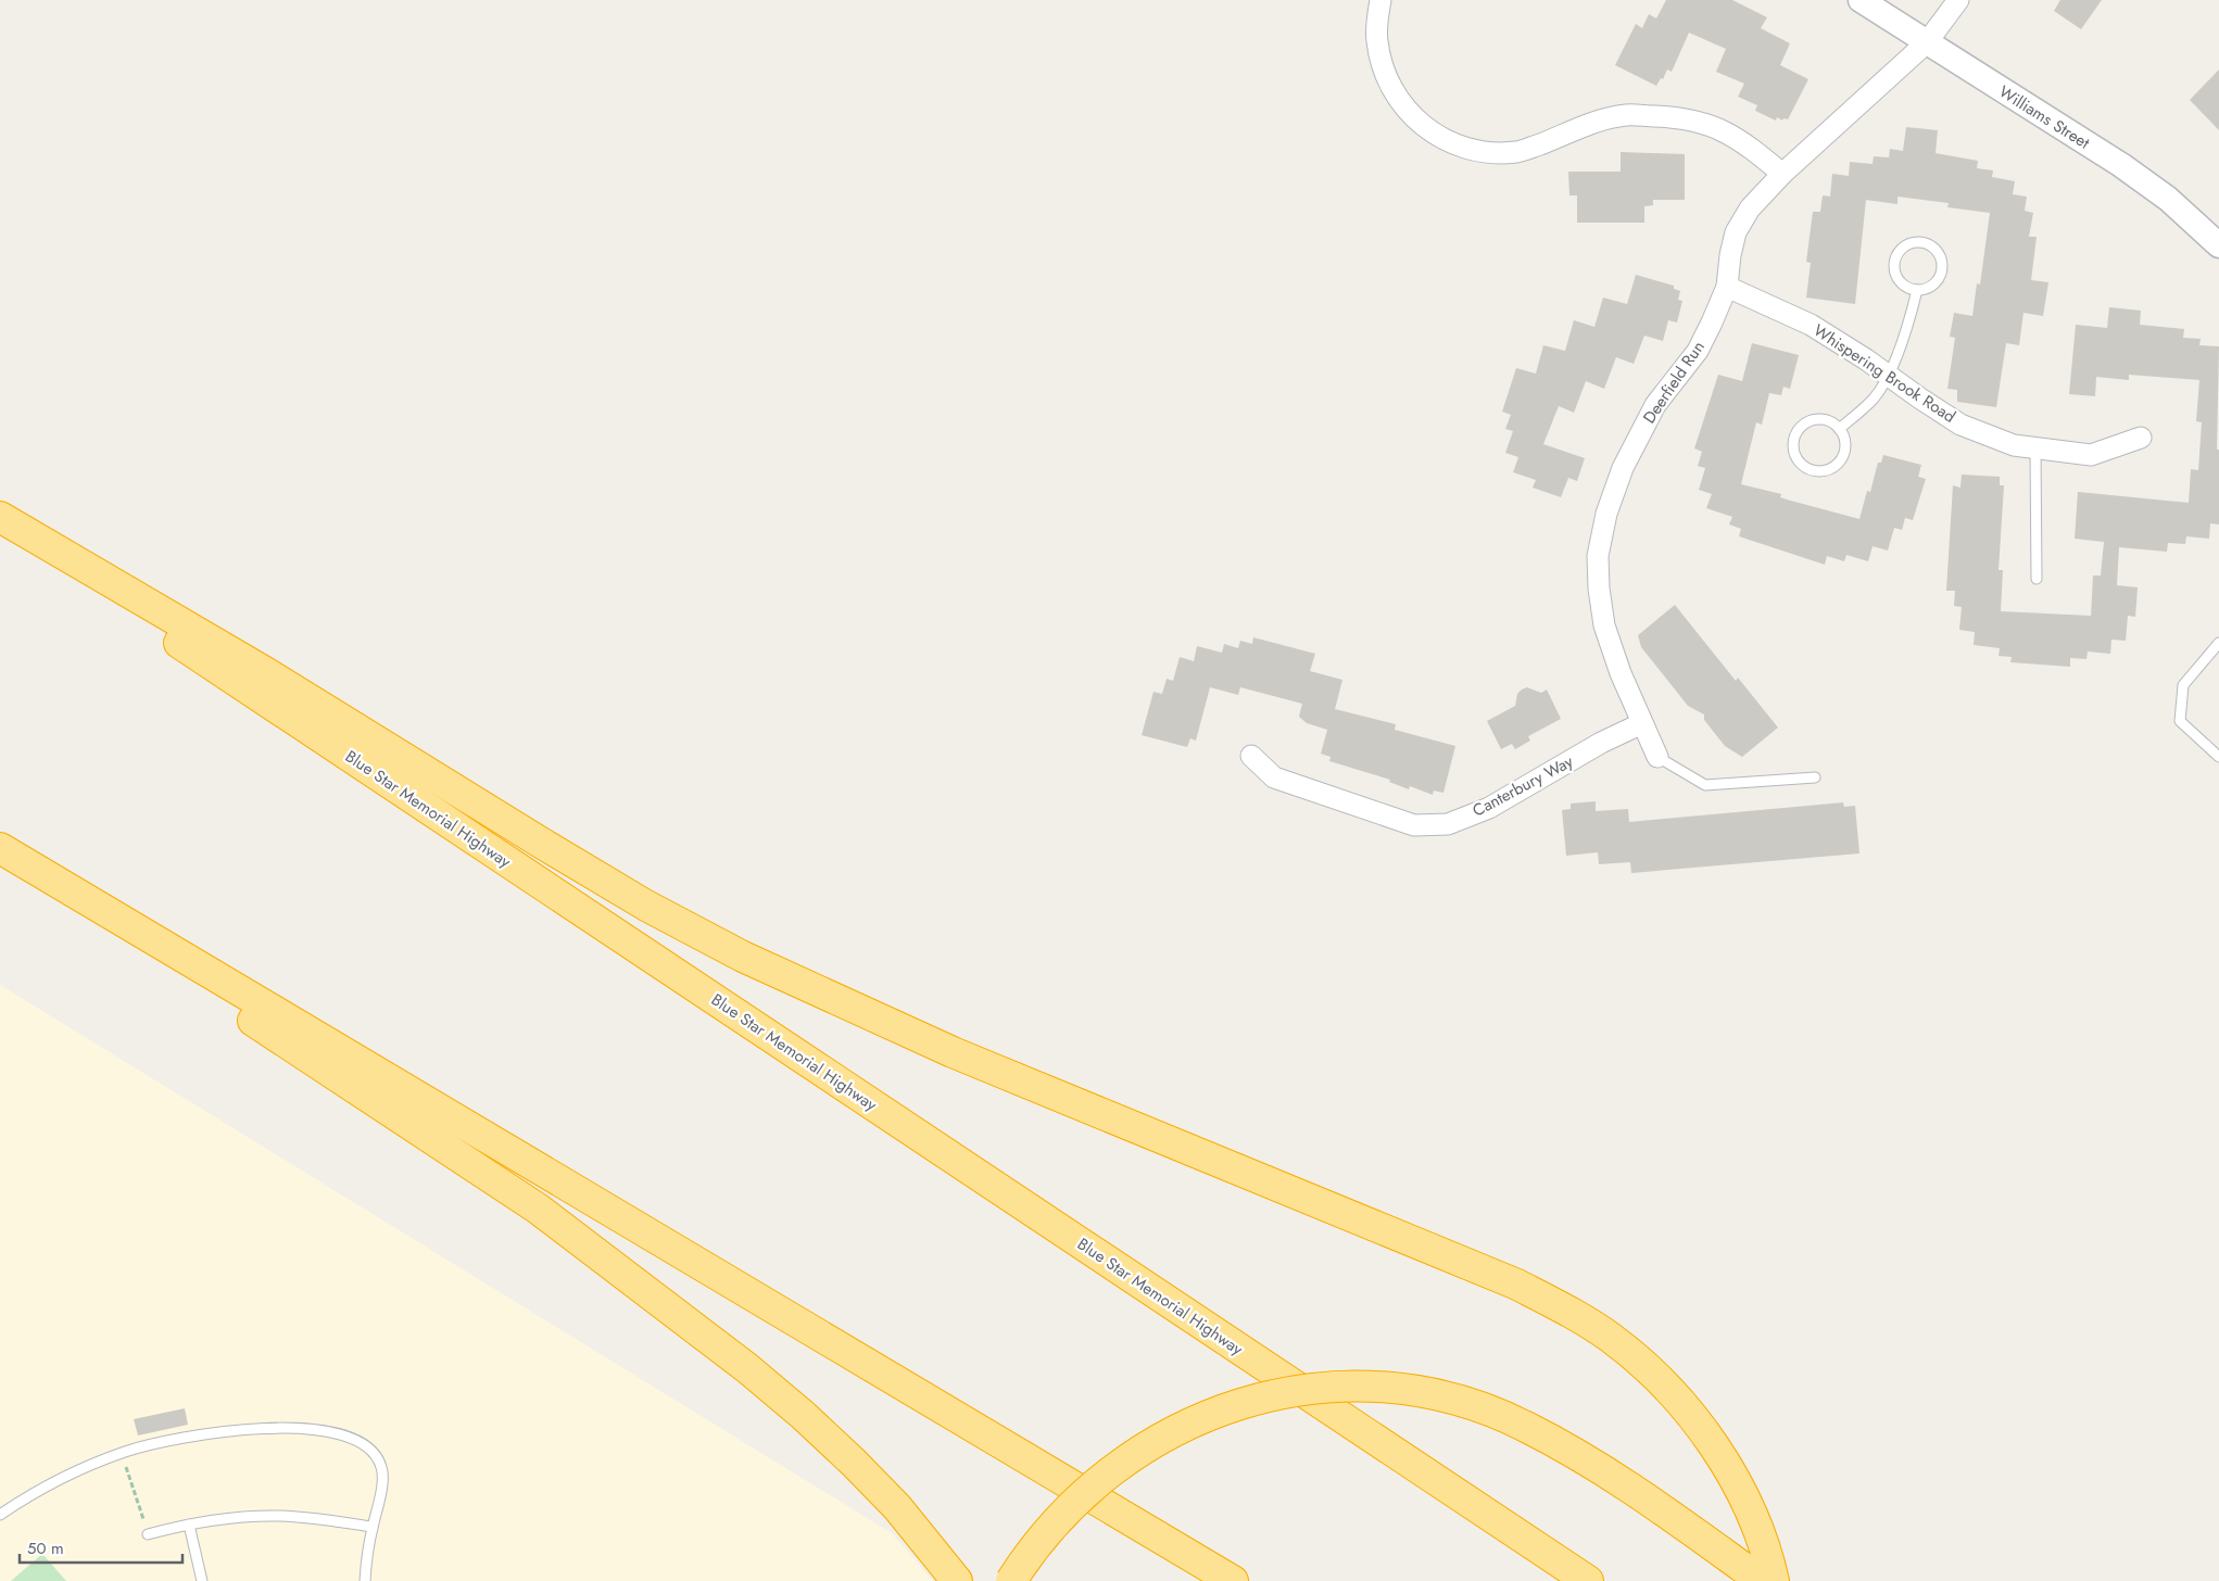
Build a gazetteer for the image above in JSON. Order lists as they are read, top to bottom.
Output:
{
  "streets": {
    "highway": ["Blue Star Memorial Highway"],
    "street": [
      "Williams Street",
      "Whispering Brook Road",
      "Deerfield Run",
      "Canterbury Way"
    ]
  },
  "crossings": [
    ["Williams Street", "Deerfield Run"],
    ["Whispering Brook Road", "Deerfield Run"],
    ["Deerfield Run", "Canterbury Way"]
  ],
  "scale_bar": "50 m"
}
